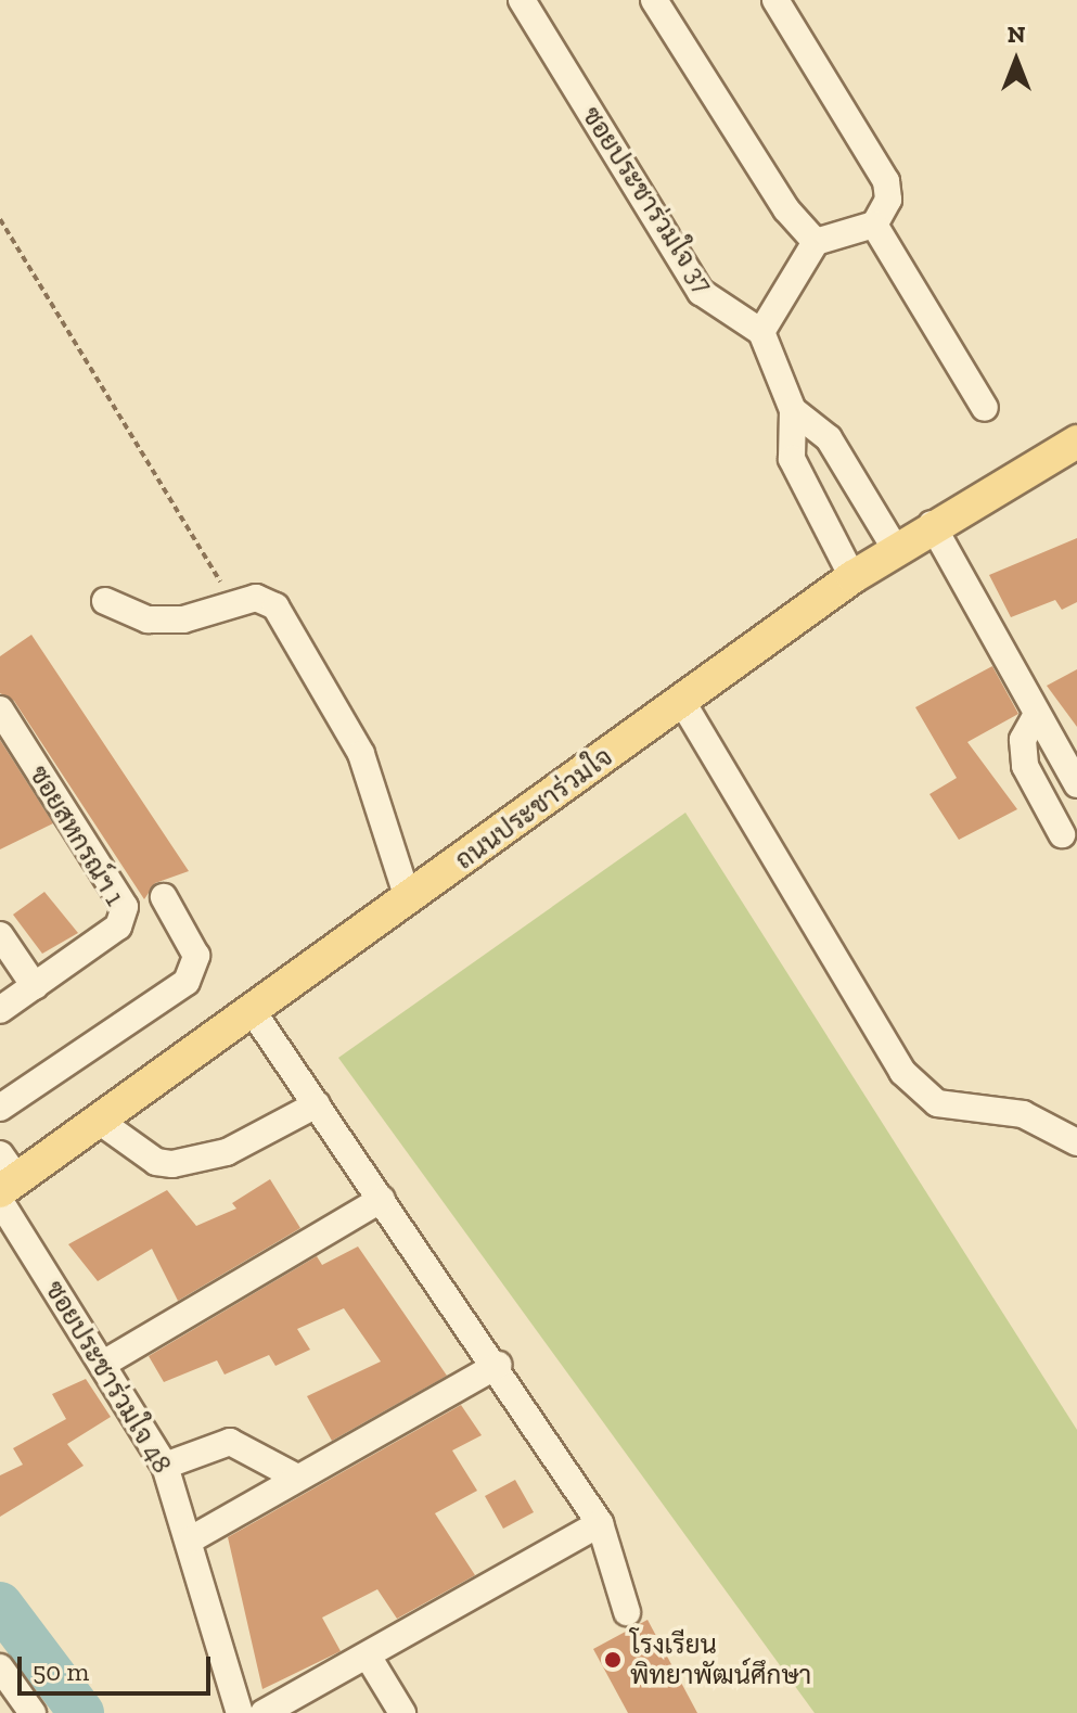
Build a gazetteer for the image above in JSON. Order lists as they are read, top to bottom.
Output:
{
  "streets": {
    "main road": ["ถนนประชาร่วมใจ"],
    "street": ["ซอยประชาร่วมใจ 37", "ซอยสหกรณ์ฯ 1", "ซอยประชาร่วมใจ 48"]
  },
  "crossings": [
    ["ถนนประชาร่วมใจ", "ซอยประชาร่วมใจ 48"]
  ],
  "places": ["โรงเรียน พิทยาพัฒน์ศึกษา"],
  "scale_bar": "50 m",
  "north": "top"
}
